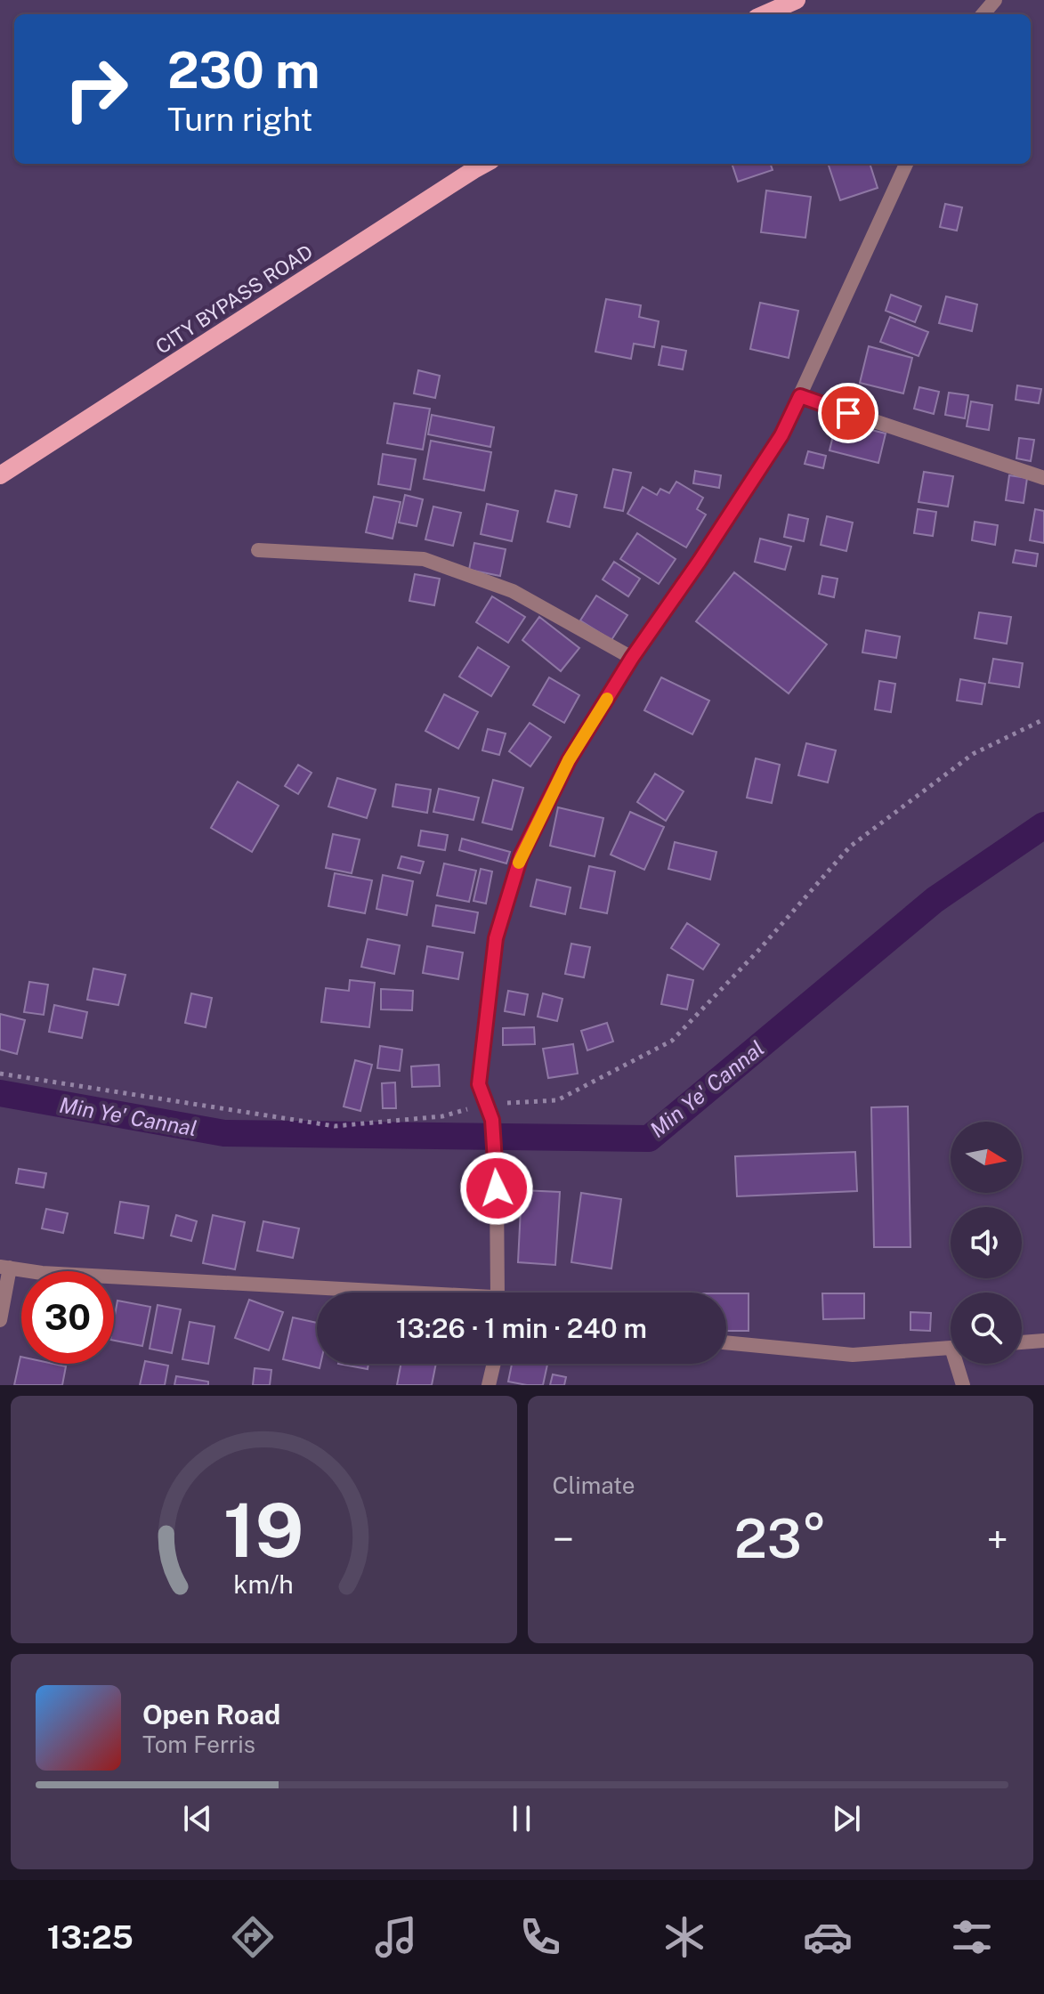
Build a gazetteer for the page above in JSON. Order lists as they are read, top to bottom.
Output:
{
  "streets": {
    "main road": ["CITY BYPASS ROAD"]
  },
  "water": ["Min Ye' Cannal"],
  "north": "right",
  "page": {
    "turn": ["230 m", "Turn right"],
    "limit": "30",
    "trip": "13:26 · 1 min · 240 m",
    "tile": "Climate",
    "heat": ["−", "23°", "+"],
    "song": ["Open Road", "Tom Ferris"],
    "tabs": "13:25",
    "gauge": ["19", "km/h"]
  }
}
